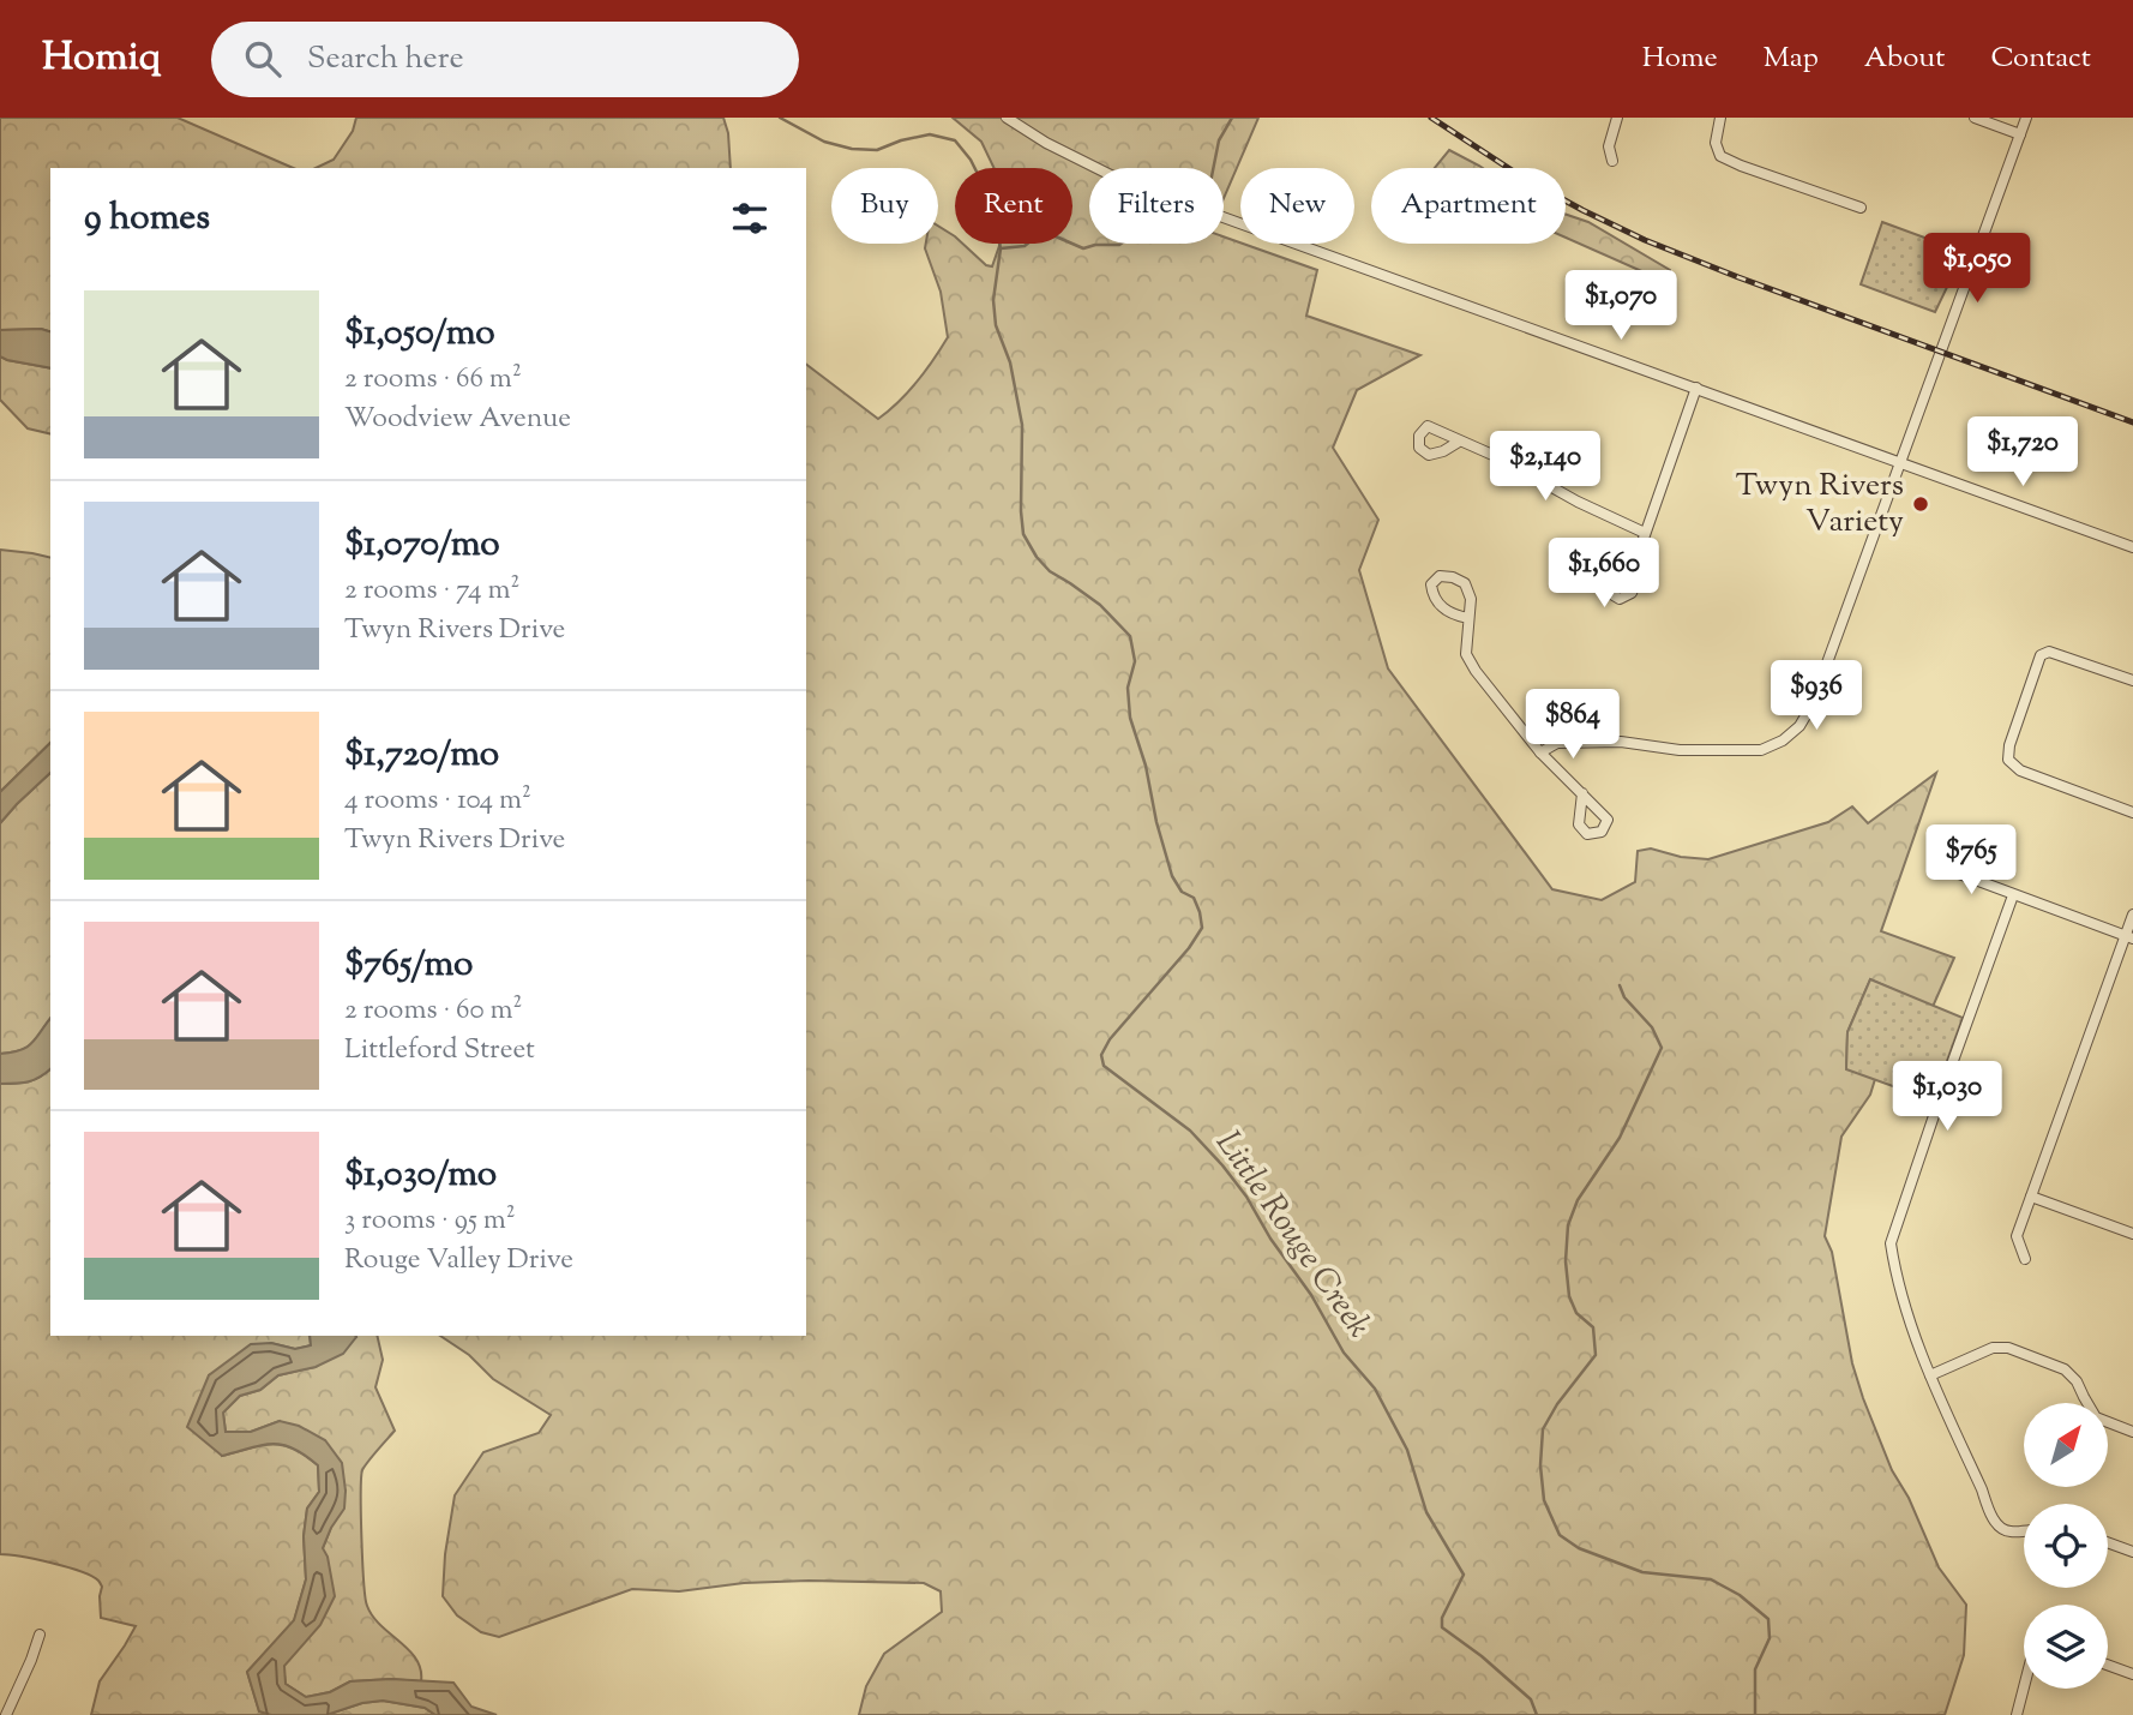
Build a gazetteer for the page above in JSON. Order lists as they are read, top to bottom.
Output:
{
  "water": ["Little Rouge Creek"],
  "places": ["Twyn Rivers Variety"],
  "north": "top right",
  "page": {
    "header": "Homiq",
    "search": "Search here",
    "nav": [
      "Home",
      "Map",
      "About",
      "Contact"
    ],
    "chip": [
      "Buy",
      "Rent",
      "Filters",
      "New",
      "Apartment"
    ],
    "heading": "9 homes",
    "price": [
      "$1,050",
      "$1,070",
      "$1,720",
      "$2,140",
      "$1,660",
      "$936",
      "$864",
      "$765",
      "$1,030"
    ],
    "list": [
      {
        "name": "$1,050/mo",
        "note": "2 rooms · 66 m² · Woodview Avenue"
      },
      {
        "name": "$1,070/mo",
        "note": "2 rooms · 74 m² · Twyn Rivers Drive"
      },
      {
        "name": "$1,720/mo",
        "note": "4 rooms · 104 m² · Twyn Rivers Drive"
      },
      {
        "name": "$765/mo",
        "note": "2 rooms · 60 m² · Littleford Street"
      },
      {
        "name": "$1,030/mo",
        "note": "3 rooms · 95 m² · Rouge Valley Drive"
      }
    ]
  }
}
